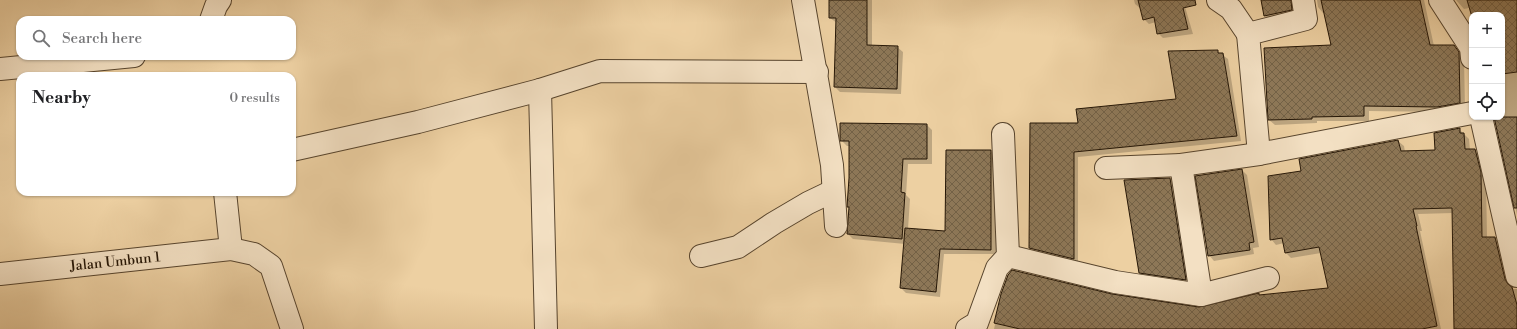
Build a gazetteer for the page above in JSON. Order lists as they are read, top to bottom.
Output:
{
  "streets": {
    "street": ["Jalan Umbun 1"]
  },
  "page": {
    "map_buttons": ["+", "−"],
    "search": "Search here",
    "heading": ["Nearby", "0 results"]
  }
}
